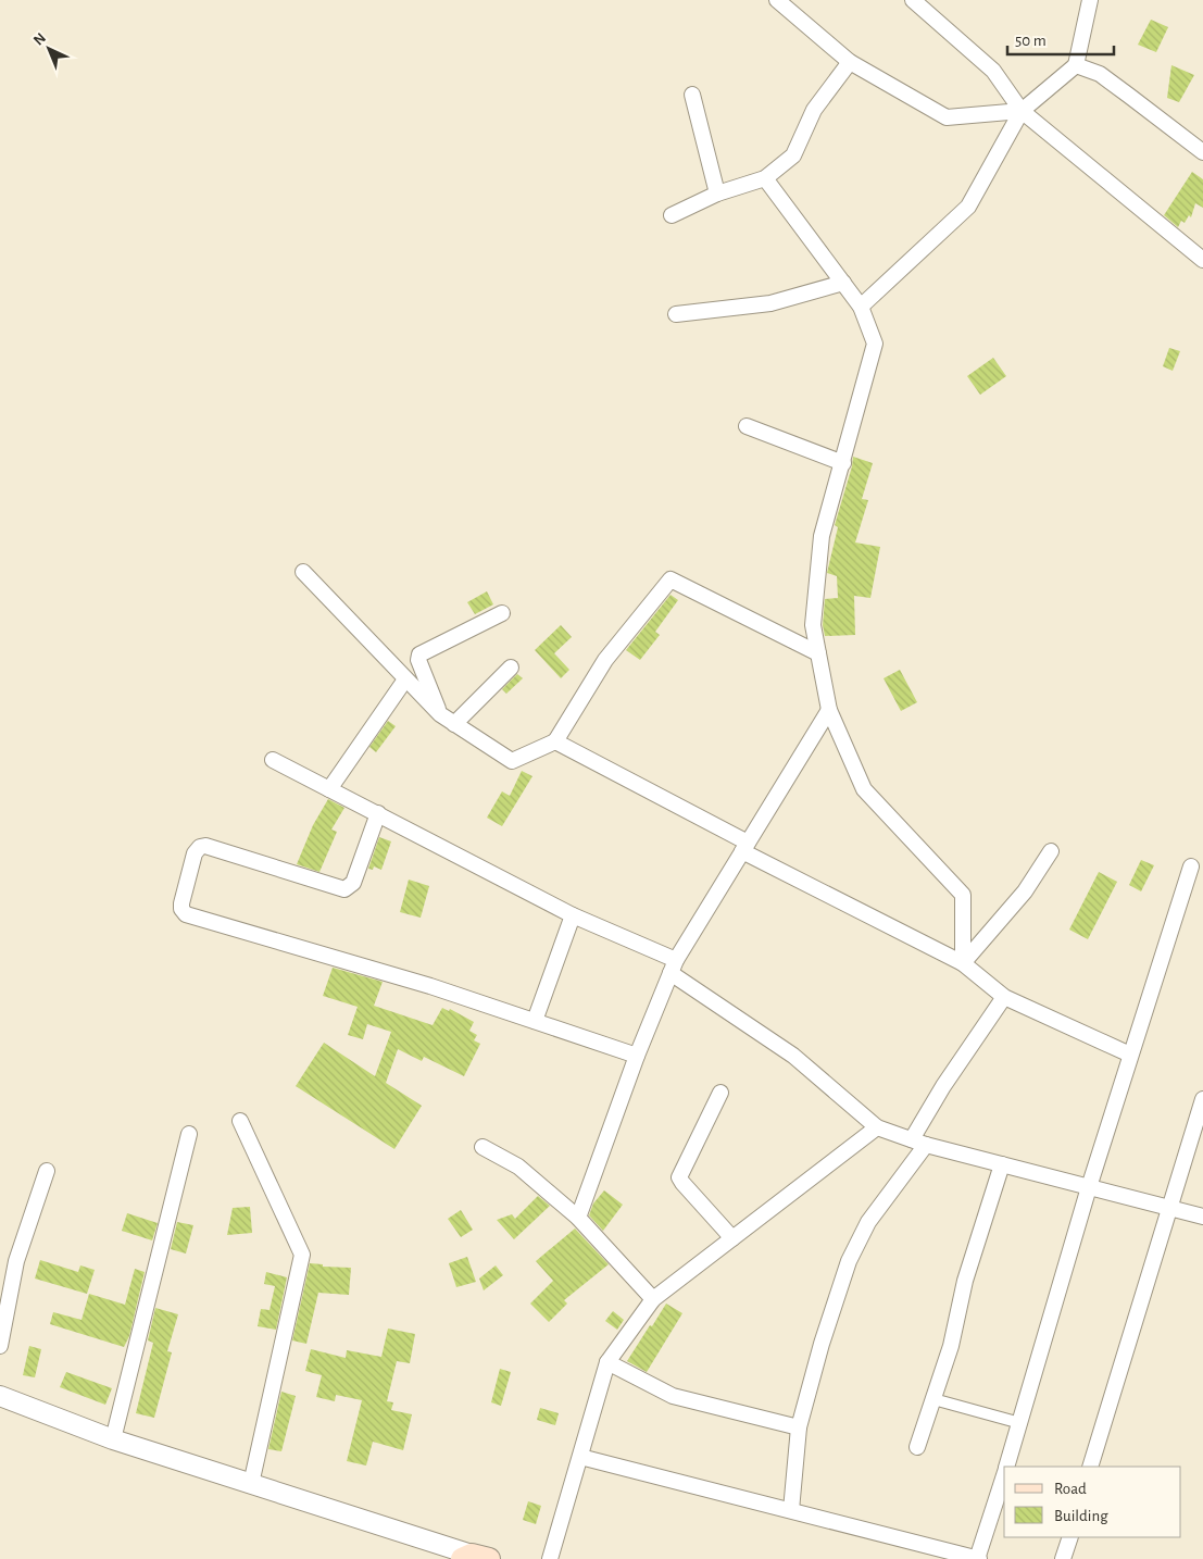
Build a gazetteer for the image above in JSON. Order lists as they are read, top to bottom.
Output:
{
  "legend": ["Road", "Building"],
  "scale_bar": "50 m",
  "north": "top left"
}
